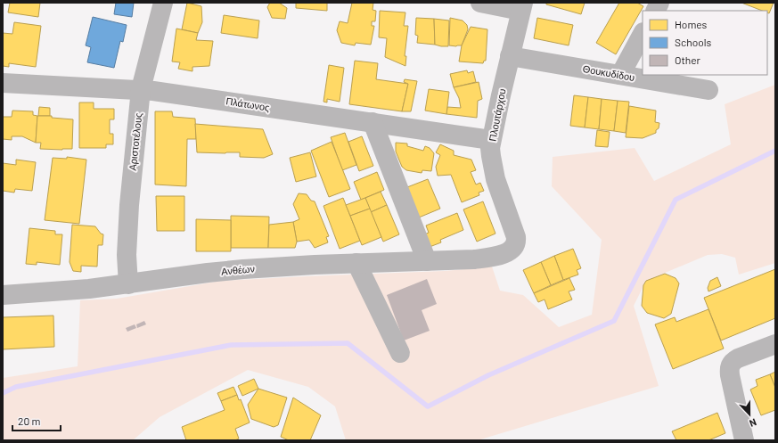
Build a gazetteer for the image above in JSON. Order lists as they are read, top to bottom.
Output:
{
  "streets": {
    "street": [
      "Θουκυδίδου",
      "Πλάτωνος",
      "Πλουτάρχου",
      "Αριστοτέλους",
      "Ανθέων"
    ]
  },
  "crossings": [
    ["Θουκυδίδου", "Πλουτάρχου"],
    ["Πλάτωνος", "Πλουτάρχου"],
    ["Πλάτωνος", "Αριστοτέλους"],
    ["Πλουτάρχου", "Ανθέων"],
    ["Αριστοτέλους", "Ανθέων"]
  ],
  "legend": ["Homes", "Schools", "Other"],
  "scale_bar": "20 m",
  "north": "bottom"
}
